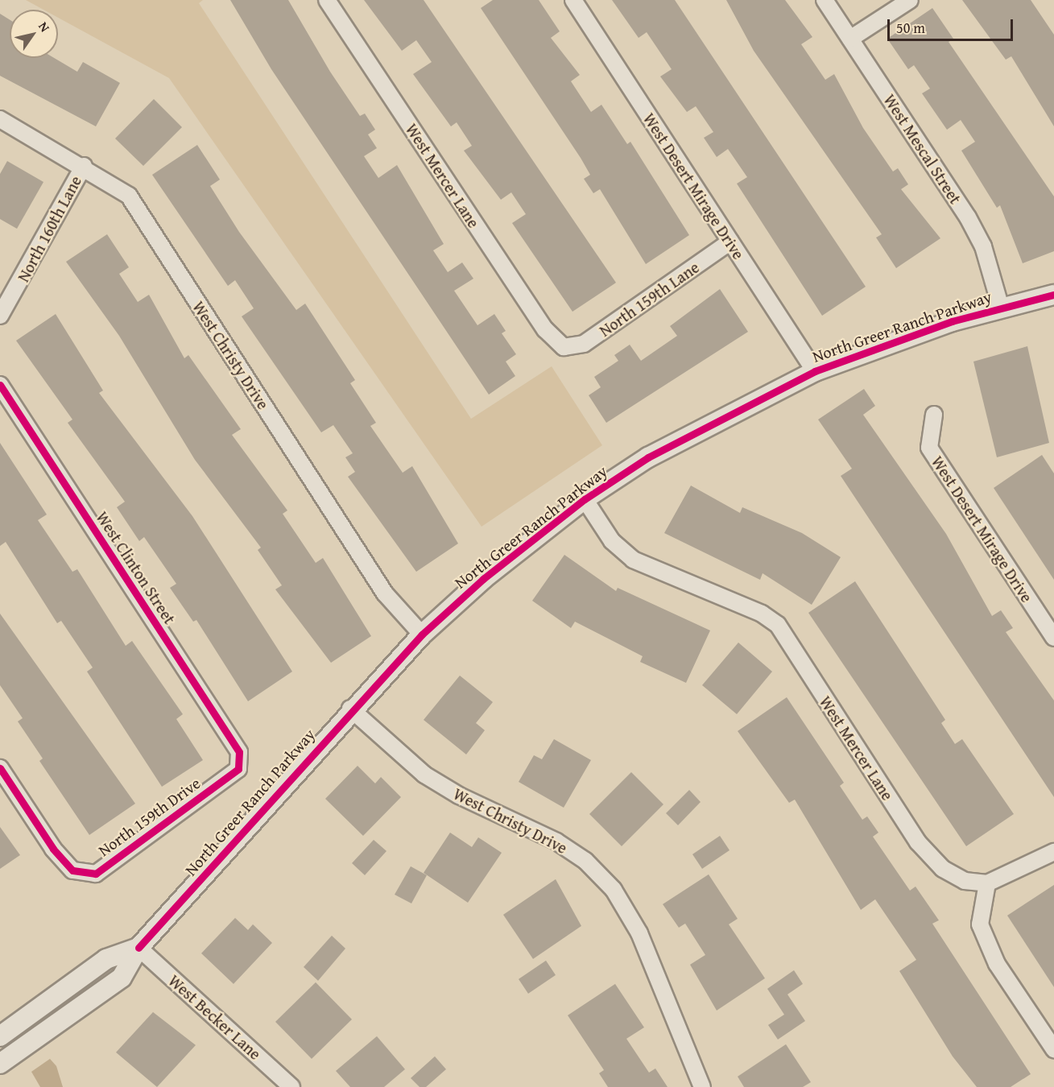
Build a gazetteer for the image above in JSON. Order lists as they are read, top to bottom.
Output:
{
  "streets": {
    "street": [
      "West Mescal Street",
      "West Mercer Lane",
      "West Desert Mirage Drive",
      "North 160th Lane",
      "North 159th Lane",
      "North Greer Ranch Parkway",
      "West Christy Drive",
      "West Clinton Street",
      "North 159th Drive",
      "West Becker Lane"
    ]
  },
  "crossings": [
    ["West Mescal Street", "North Greer Ranch Parkway"],
    ["West Mercer Lane", "North 159th Lane"],
    ["West Mercer Lane", "North Greer Ranch Parkway"],
    ["West Desert Mirage Drive", "North 159th Lane"],
    ["West Desert Mirage Drive", "North Greer Ranch Parkway"],
    ["North 160th Lane", "West Christy Drive"],
    ["North Greer Ranch Parkway", "West Christy Drive"],
    ["North Greer Ranch Parkway", "West Becker Lane"],
    ["West Clinton Street", "North 159th Drive"]
  ],
  "scale_bar": "50 m",
  "north": "top right"
}
